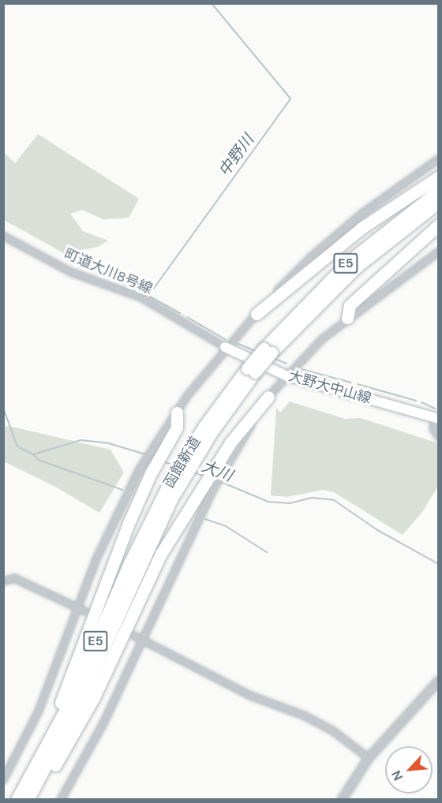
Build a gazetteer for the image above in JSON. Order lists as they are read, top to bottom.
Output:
{
  "streets": {
    "highway": ["E5", "函館新道"],
    "main road": ["大野大中山線"],
    "street": ["町道大川8号線"]
  },
  "crossings": [
    ["町道大川8号線", "大野大中山線"]
  ],
  "water": ["中野川", "大川"],
  "north": "bottom left"
}
